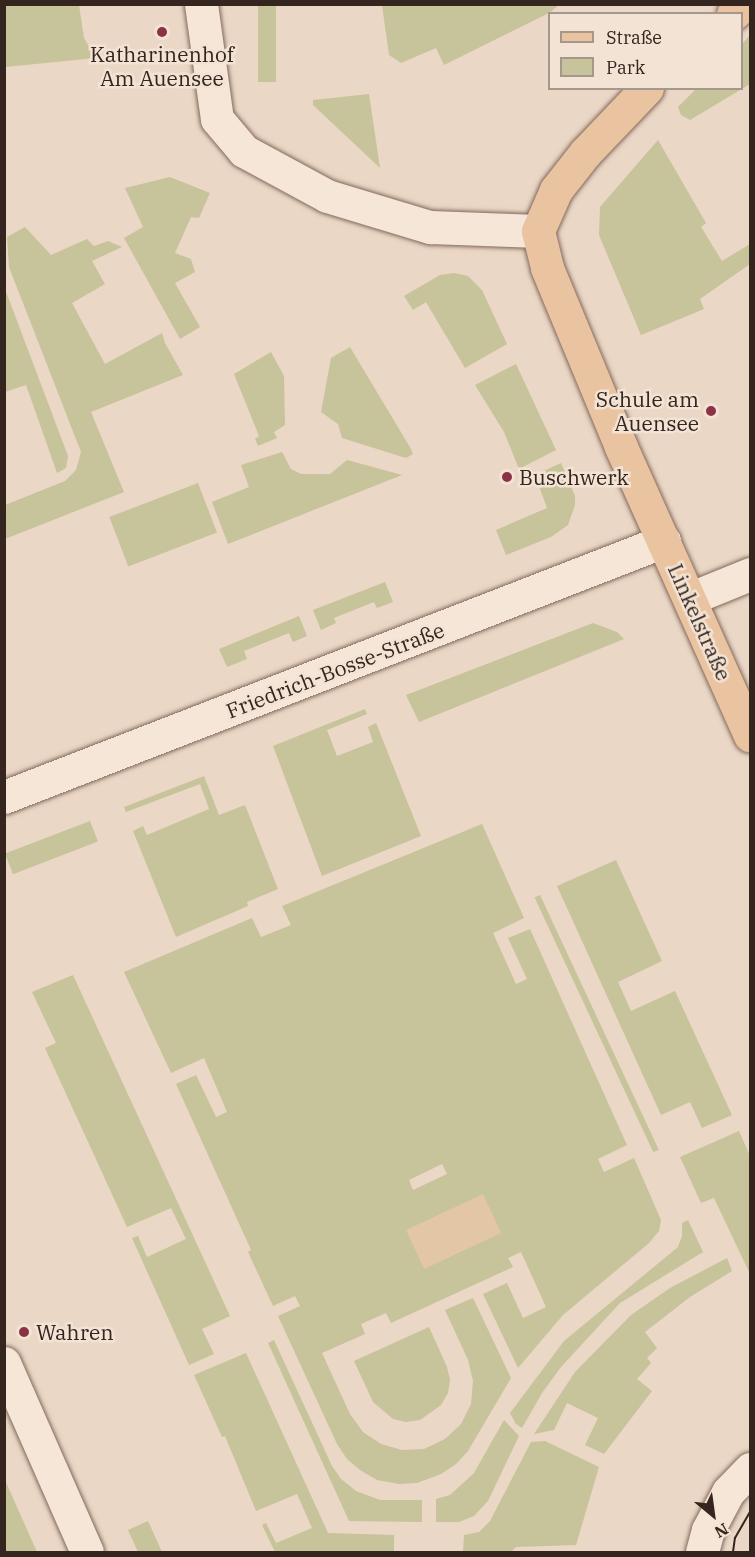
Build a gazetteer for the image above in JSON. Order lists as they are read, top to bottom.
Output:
{
  "streets": {
    "main road": ["Linkelstraße"],
    "street": ["Friedrich-Bosse-Straße"]
  },
  "crossings": [
    ["Linkelstraße", "Friedrich-Bosse-Straße"]
  ],
  "places": [
    "Katharinenhof Am Auensee",
    "Schule am Auensee",
    "Buschwerk",
    "Wahren"
  ],
  "legend": ["Straße", "Park"],
  "north": "bottom right"
}
